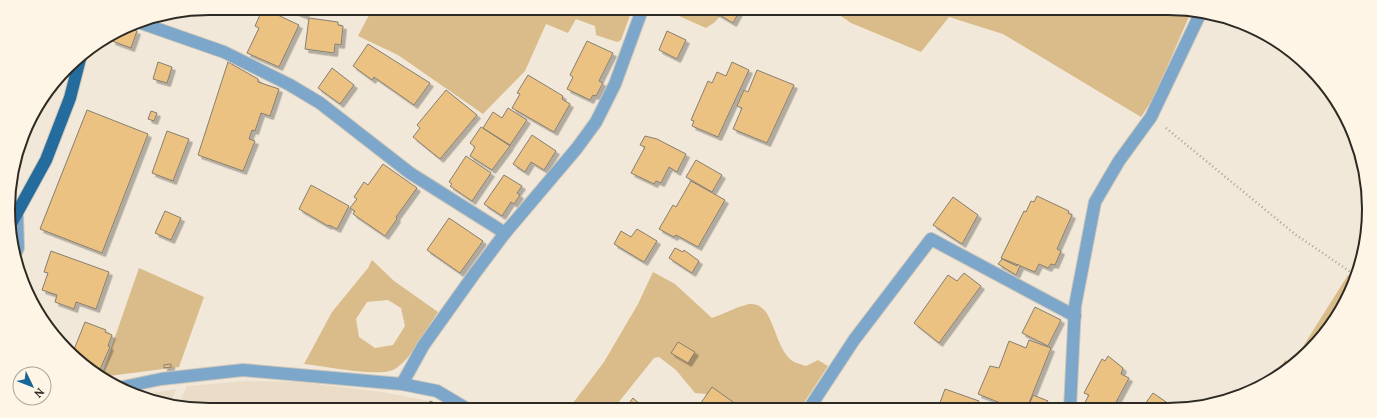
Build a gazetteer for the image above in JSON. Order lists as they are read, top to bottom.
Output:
{
  "north": "bottom right"
}
